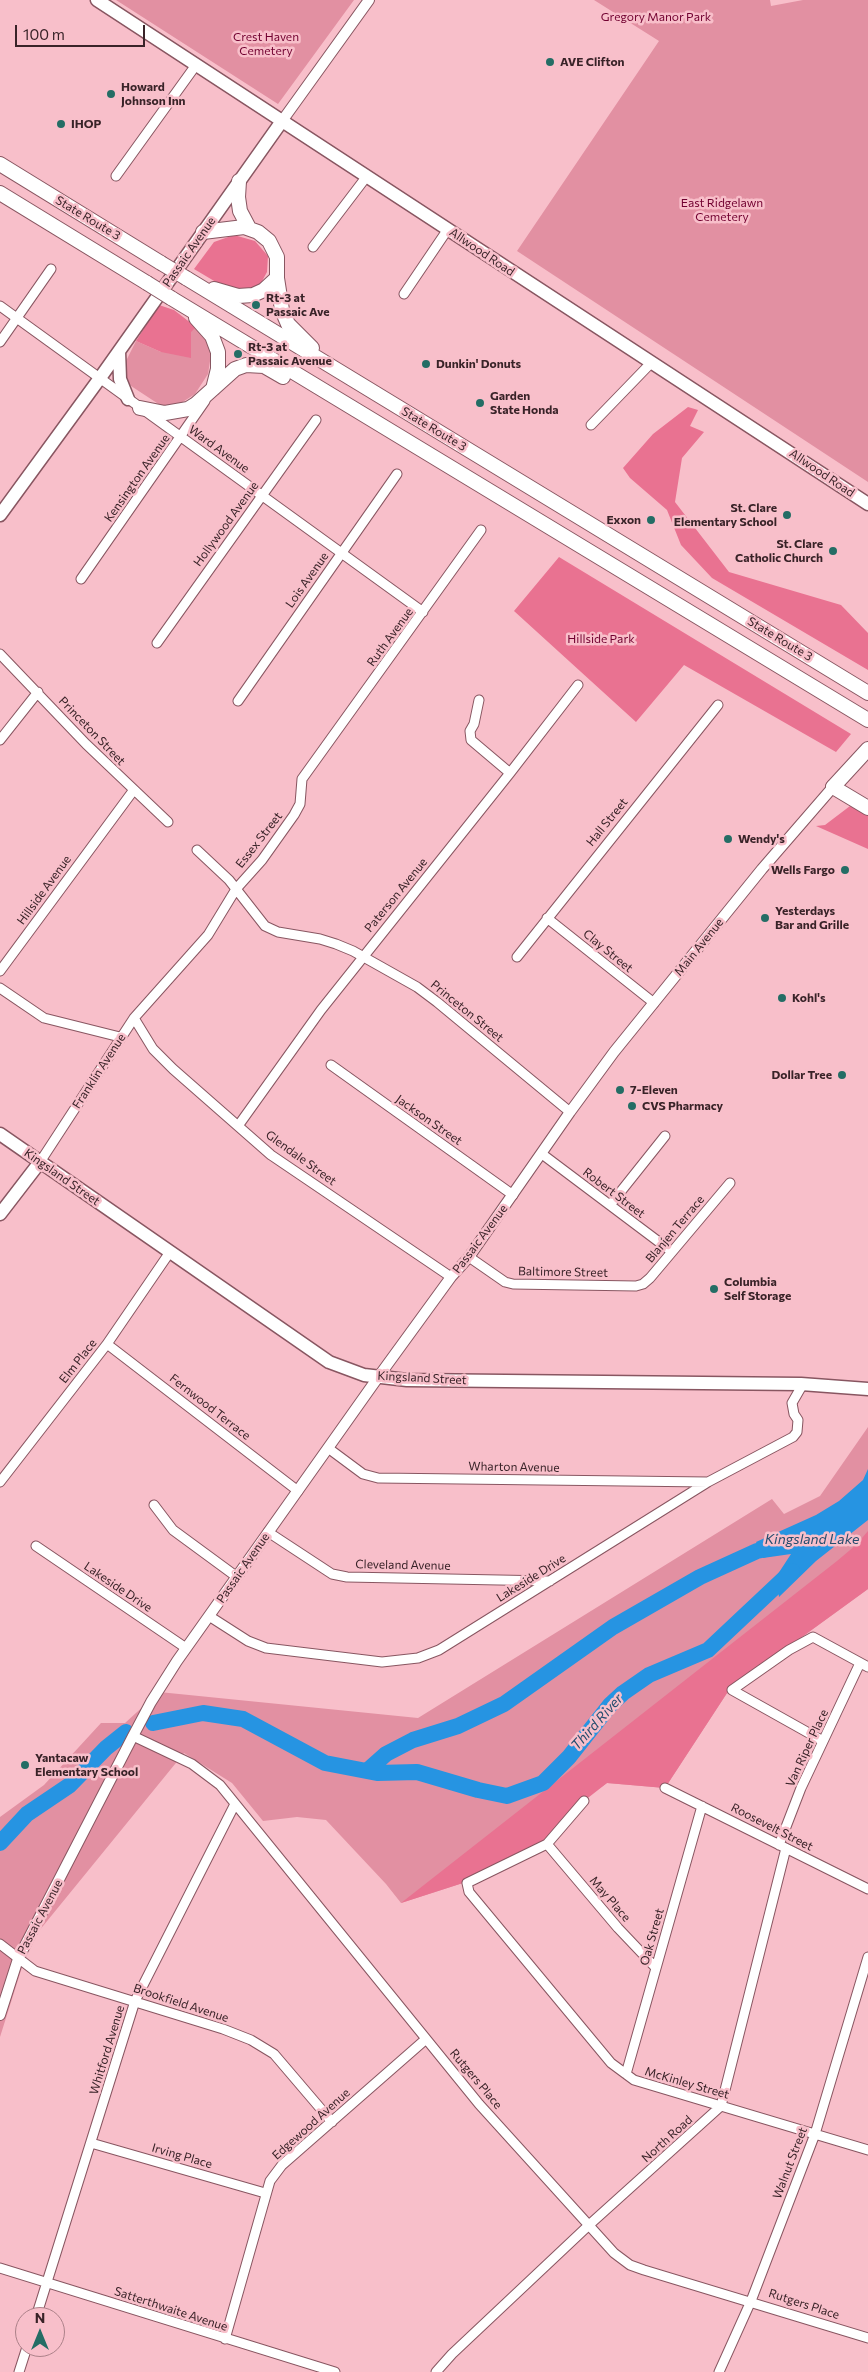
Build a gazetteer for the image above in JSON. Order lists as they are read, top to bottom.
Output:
{
  "streets": {
    "main road": [
      "State Route 3",
      "Passaic Avenue",
      "Allwood Road",
      "Main Avenue",
      "Franklin Avenue",
      "Kingsland Street"
    ],
    "street": [
      "Ward Avenue",
      "Kensington Avenue",
      "Hollywood Avenue",
      "Lois Avenue",
      "Ruth Avenue",
      "Princeton Street",
      "Hall Street",
      "Essex Street",
      "Hillside Avenue",
      "Paterson Avenue",
      "Clay Street",
      "Jackson Street",
      "Glendale Street",
      "Robert Street",
      "Blanjen Terrace",
      "Baltimore Street",
      "Elm Place",
      "Fernwood Terrace",
      "Wharton Avenue",
      "Cleveland Avenue",
      "Lakeside Drive",
      "Van Riper Place",
      "Roosevelt Street",
      "May Place",
      "Oak Street",
      "Brookfield Avenue",
      "Whitford Avenue",
      "Rutgers Place",
      "McKinley Street",
      "Edgewood Avenue",
      "North Road",
      "Irving Place",
      "Walnut Street",
      "Satterthwaite Avenue"
    ]
  },
  "crossings": [
    ["Passaic Avenue", "Allwood Road"],
    ["Passaic Avenue", "Ward Avenue"],
    ["Passaic Avenue", "Main Avenue"],
    ["Passaic Avenue", "Jackson Street"],
    ["Passaic Avenue", "Glendale Street"],
    ["Passaic Avenue", "Kingsland Street"],
    ["Passaic Avenue", "Robert Street"],
    ["Passaic Avenue", "Baltimore Street"],
    ["Passaic Avenue", "Fernwood Terrace"],
    ["Passaic Avenue", "Wharton Avenue"],
    ["Passaic Avenue", "Cleveland Avenue"],
    ["Passaic Avenue", "Lakeside Drive"],
    ["Passaic Avenue", "Brookfield Avenue"],
    ["Passaic Avenue", "Rutgers Place"],
    ["Ward Avenue", "Kensington Avenue"],
    ["Ward Avenue", "Hollywood Avenue"],
    ["Ward Avenue", "Lois Avenue"],
    ["Ward Avenue", "Ruth Avenue"],
    ["Ruth Avenue", "Essex Street"],
    ["Princeton Street", "Essex Street"],
    ["Princeton Street", "Hillside Avenue"],
    ["Princeton Street", "Paterson Avenue"],
    ["Princeton Street", "Main Avenue"],
    ["Hall Street", "Clay Street"],
    ["Essex Street", "Franklin Avenue"],
    ["Paterson Avenue", "Glendale Street"],
    ["Main Avenue", "Clay Street"],
    ["Main Avenue", "Robert Street"],
    ["Franklin Avenue", "Glendale Street"],
    ["Franklin Avenue", "Kingsland Street"],
    ["Kingsland Street", "Elm Place"],
    ["Kingsland Street", "Lakeside Drive"],
    ["Robert Street", "Blanjen Terrace"],
    ["Blanjen Terrace", "Baltimore Street"],
    ["Elm Place", "Fernwood Terrace"],
    ["Wharton Avenue", "Lakeside Drive"],
    ["Cleveland Avenue", "Lakeside Drive"],
    ["Van Riper Place", "Roosevelt Street"],
    ["Roosevelt Street", "Oak Street"],
    ["May Place", "Oak Street"],
    ["May Place", "McKinley Street"],
    ["Oak Street", "McKinley Street"],
    ["Brookfield Avenue", "Whitford Avenue"],
    ["Brookfield Avenue", "Edgewood Avenue"],
    ["Whitford Avenue", "Rutgers Place"],
    ["Whitford Avenue", "Irving Place"],
    ["Whitford Avenue", "Satterthwaite Avenue"],
    ["Rutgers Place", "Edgewood Avenue"],
    ["Rutgers Place", "North Road"],
    ["Rutgers Place", "Walnut Street"],
    ["McKinley Street", "North Road"],
    ["McKinley Street", "Walnut Street"],
    ["Edgewood Avenue", "Irving Place"],
    ["Edgewood Avenue", "Satterthwaite Avenue"]
  ],
  "water": ["Kingsland Lake", "Third River"],
  "parks": [
    "Gregory Manor Park",
    "Crest Haven Cemetery",
    "East Ridgelawn Cemetery",
    "Hillside Park"
  ],
  "places": [
    "AVE Clifton",
    "Howard Johnson Inn",
    "IHOP",
    "Rt-3 at Passaic Ave",
    "Rt-3 at Passaic Avenue",
    "Dunkin' Donuts",
    "Garden State Honda",
    "St. Clare Elementary School",
    "Exxon",
    "St. Clare Catholic Church",
    "Wendy's",
    "Wells Fargo",
    "Yesterdays Bar and Grille",
    "Kohl's",
    "Dollar Tree",
    "7-Eleven",
    "CVS Pharmacy",
    "Columbia Self Storage",
    "Yantacaw Elementary School"
  ],
  "scale_bar": "100 m",
  "north": "top"
}
